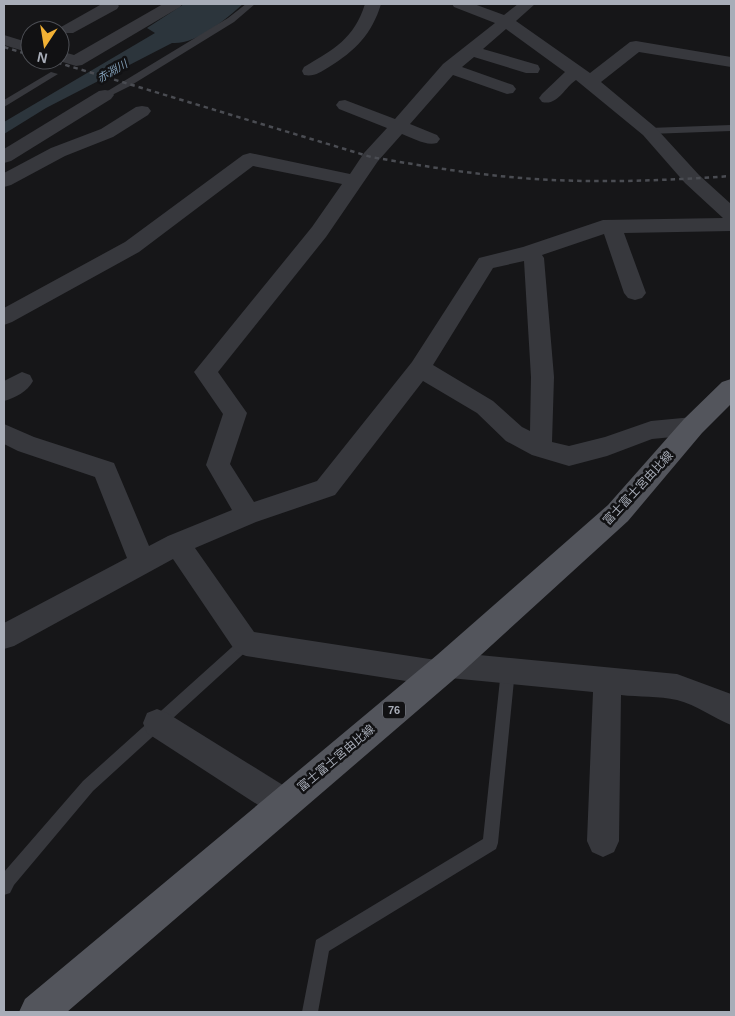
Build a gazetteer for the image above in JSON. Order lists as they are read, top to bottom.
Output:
{
  "streets": {
    "main road": ["富士富士宮由比線", "76"]
  },
  "water": ["赤淵川"],
  "north": "bottom"
}
